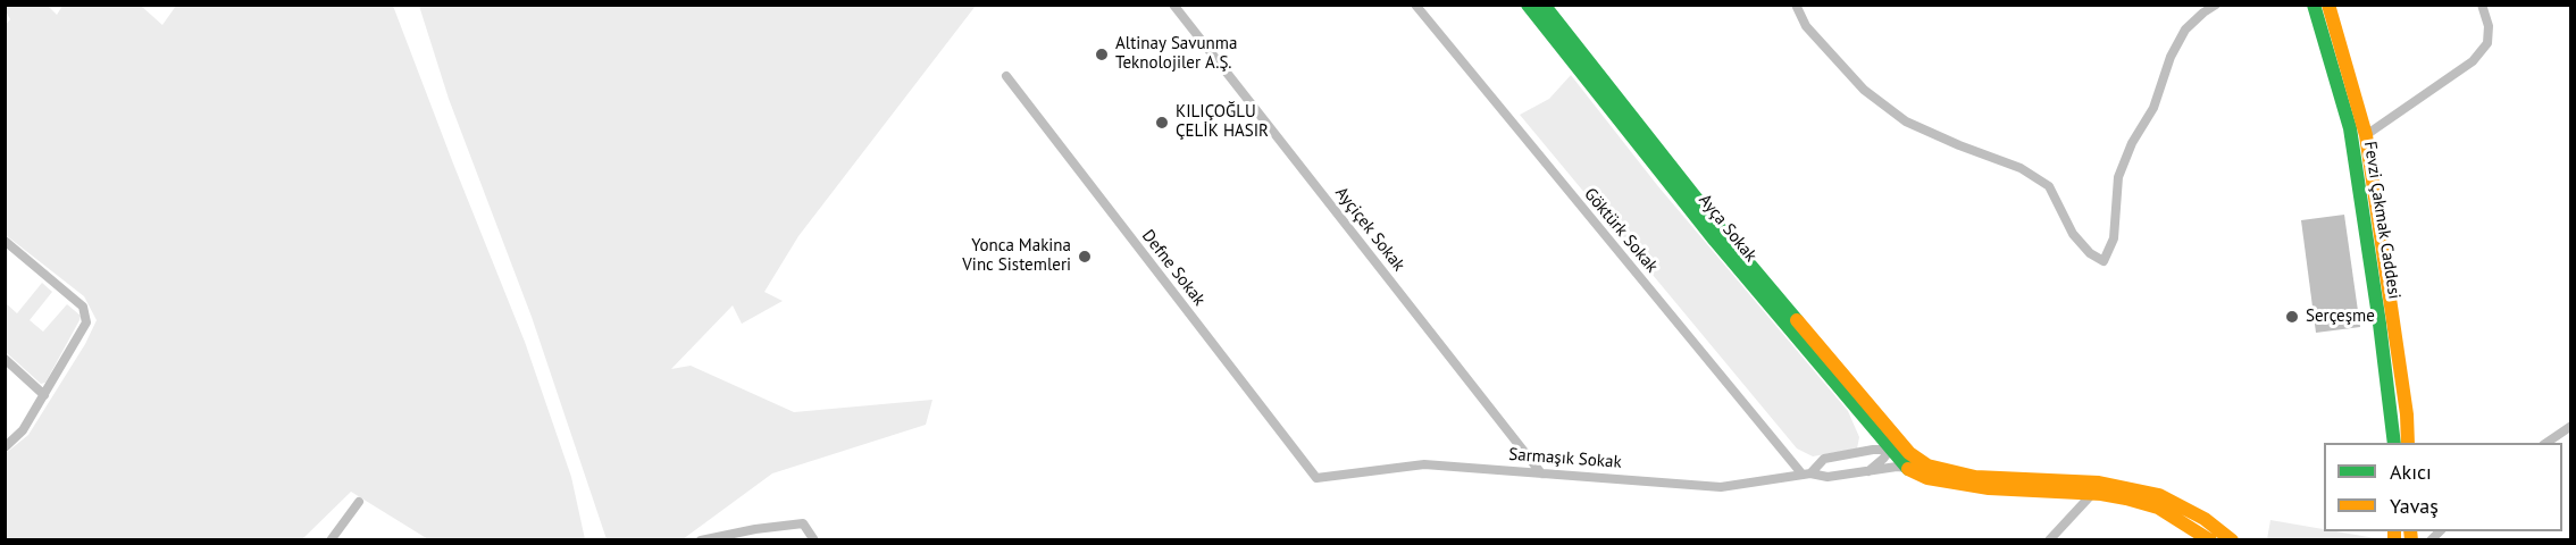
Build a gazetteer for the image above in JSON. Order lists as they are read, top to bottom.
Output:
{
  "streets": {
    "street": [
      "Fevzi Çakmak Caddesi",
      "Ayça Sokak",
      "Ayçiçek Sokak",
      "Göktürk Sokak",
      "Defne Sokak",
      "Sarmaşık Sokak"
    ]
  },
  "crossings": [
    ["Ayça Sokak", "Sarmaşık Sokak"],
    ["Ayçiçek Sokak", "Sarmaşık Sokak"],
    ["Göktürk Sokak", "Sarmaşık Sokak"],
    ["Defne Sokak", "Sarmaşık Sokak"]
  ],
  "places": [
    "Altinay Savunma Teknolojiler A.Ş.",
    "KILIÇOĞLU ÇELİK HASIR",
    "Yonca Makina Vinc Sistemleri",
    "Serçeşme"
  ],
  "legend": ["Akıcı", "Yavaş"]
}
